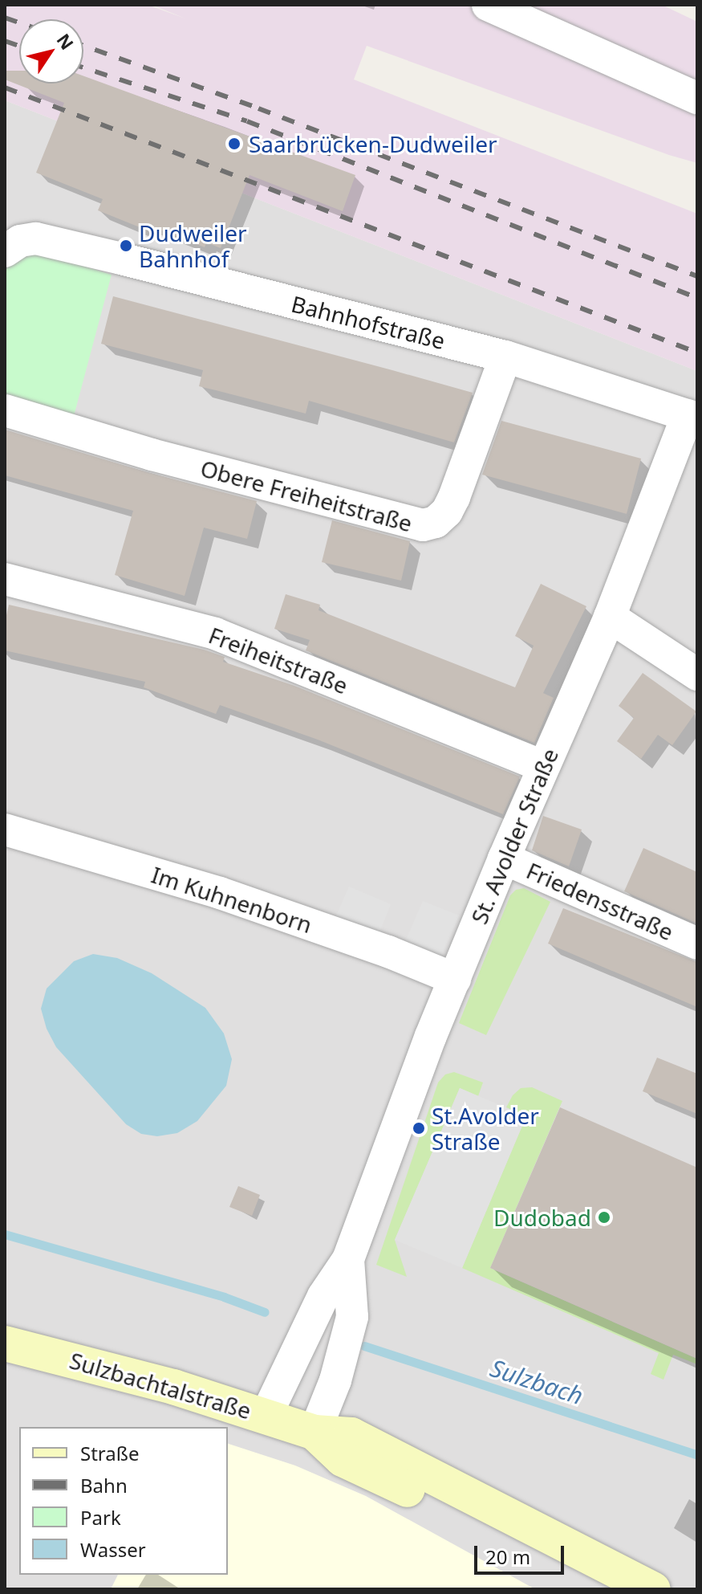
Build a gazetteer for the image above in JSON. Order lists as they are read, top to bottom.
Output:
{
  "streets": {
    "main road": ["Sulzbachtalstraße"],
    "street": [
      "Bahnhofstraße",
      "Obere Freiheitstraße",
      "Freiheitstraße",
      "St. Avolder Straße",
      "Im Kuhnenborn",
      "Friedensstraße"
    ]
  },
  "crossings": [
    ["Bahnhofstraße", "Obere Freiheitstraße"],
    ["Bahnhofstraße", "St. Avolder Straße"],
    ["Freiheitstraße", "St. Avolder Straße"],
    ["St. Avolder Straße", "Im Kuhnenborn"],
    ["St. Avolder Straße", "Friedensstraße"],
    ["St. Avolder Straße", "Sulzbachtalstraße"]
  ],
  "water": ["Sulzbach"],
  "places": [
    "Saarbrücken-Dudweiler",
    "Dudweiler Bahnhof",
    "St.Avolder Straße",
    "Dudobad"
  ],
  "legend": [
    "Straße",
    "Bahn",
    "Park",
    "Wasser"
  ],
  "scale_bar": "20 m",
  "north": "top right"
}
